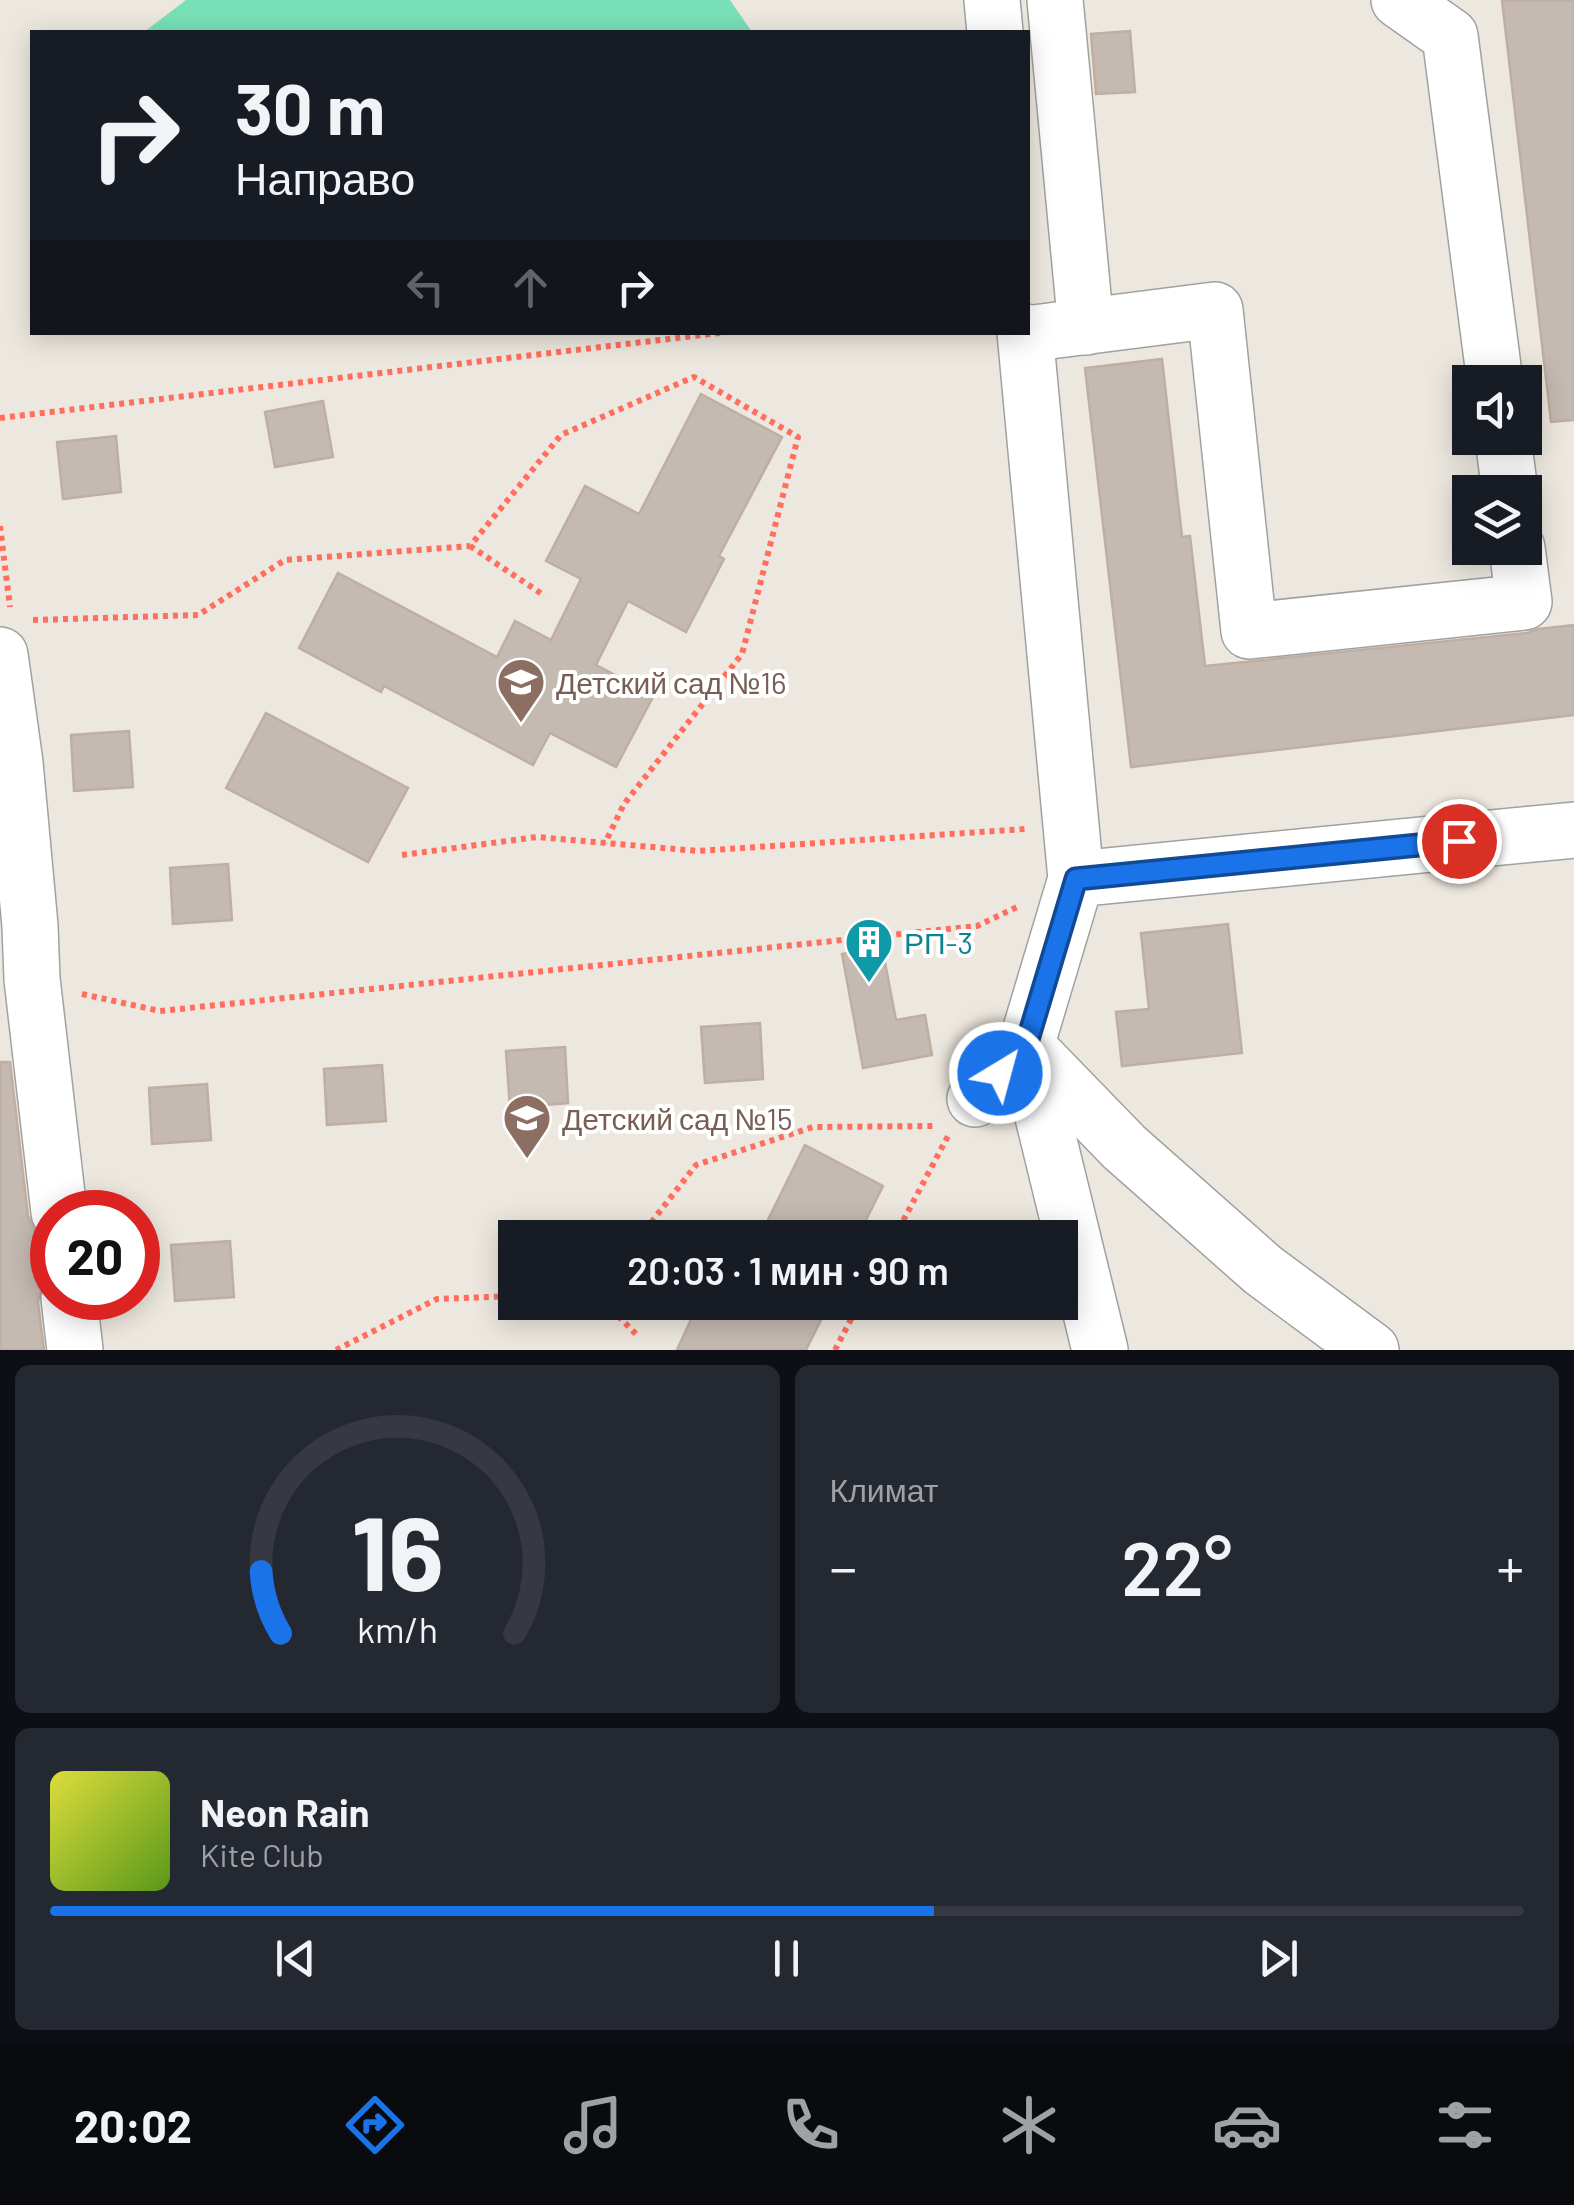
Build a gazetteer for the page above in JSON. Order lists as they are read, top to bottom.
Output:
{
  "places": {
    "school or university": ["Детский сад №16", "Детский сад №15"],
    "building": ["РП-3"]
  },
  "page": {
    "turn": ["30 m", "Направо"],
    "limit": "20",
    "trip": "20:03 · 1 мин · 90 m",
    "tile": "Климат",
    "heat": ["−", "22°", "+"],
    "song": ["Neon Rain", "Kite Club"],
    "tabs": "20:02",
    "gauge": ["16", "km/h"]
  }
}
